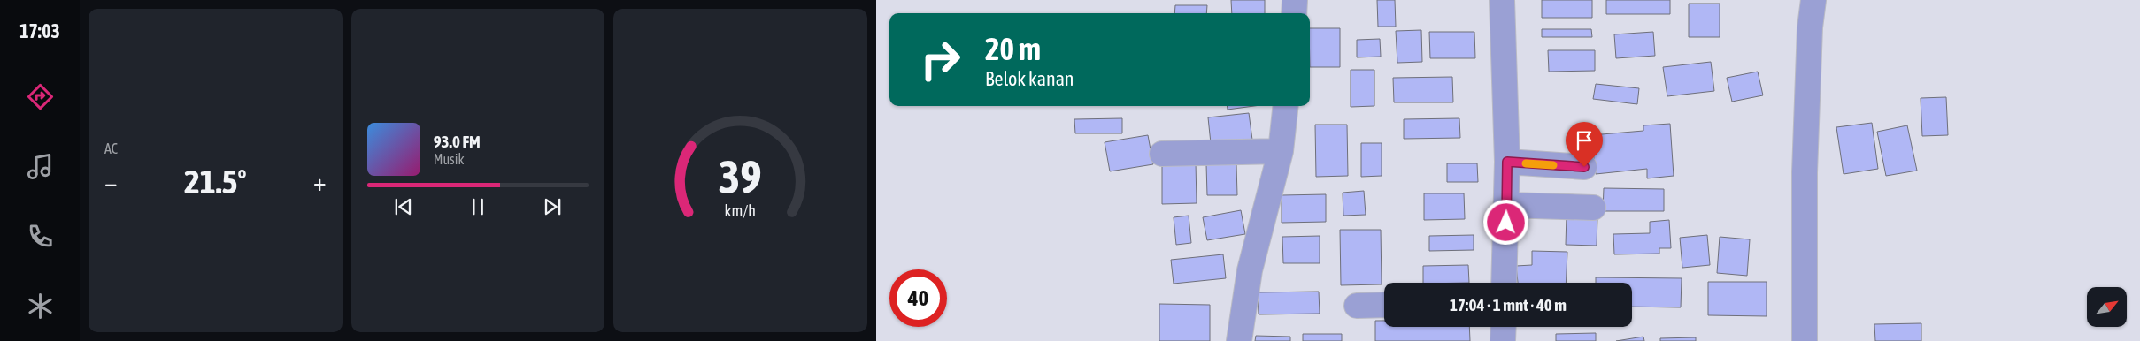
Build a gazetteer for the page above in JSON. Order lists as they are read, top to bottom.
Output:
{
  "north": "top right",
  "page": {
    "tabs": "17:03",
    "tile": "AC",
    "turn": ["20 m", "Belok kanan"],
    "song": ["93.0 FM", "Musik"],
    "heat": ["−", "21.5°", "+"],
    "limit": "40",
    "trip": "17:04 · 1 mnt · 40 m",
    "gauge": ["39", "km/h"]
  }
}
